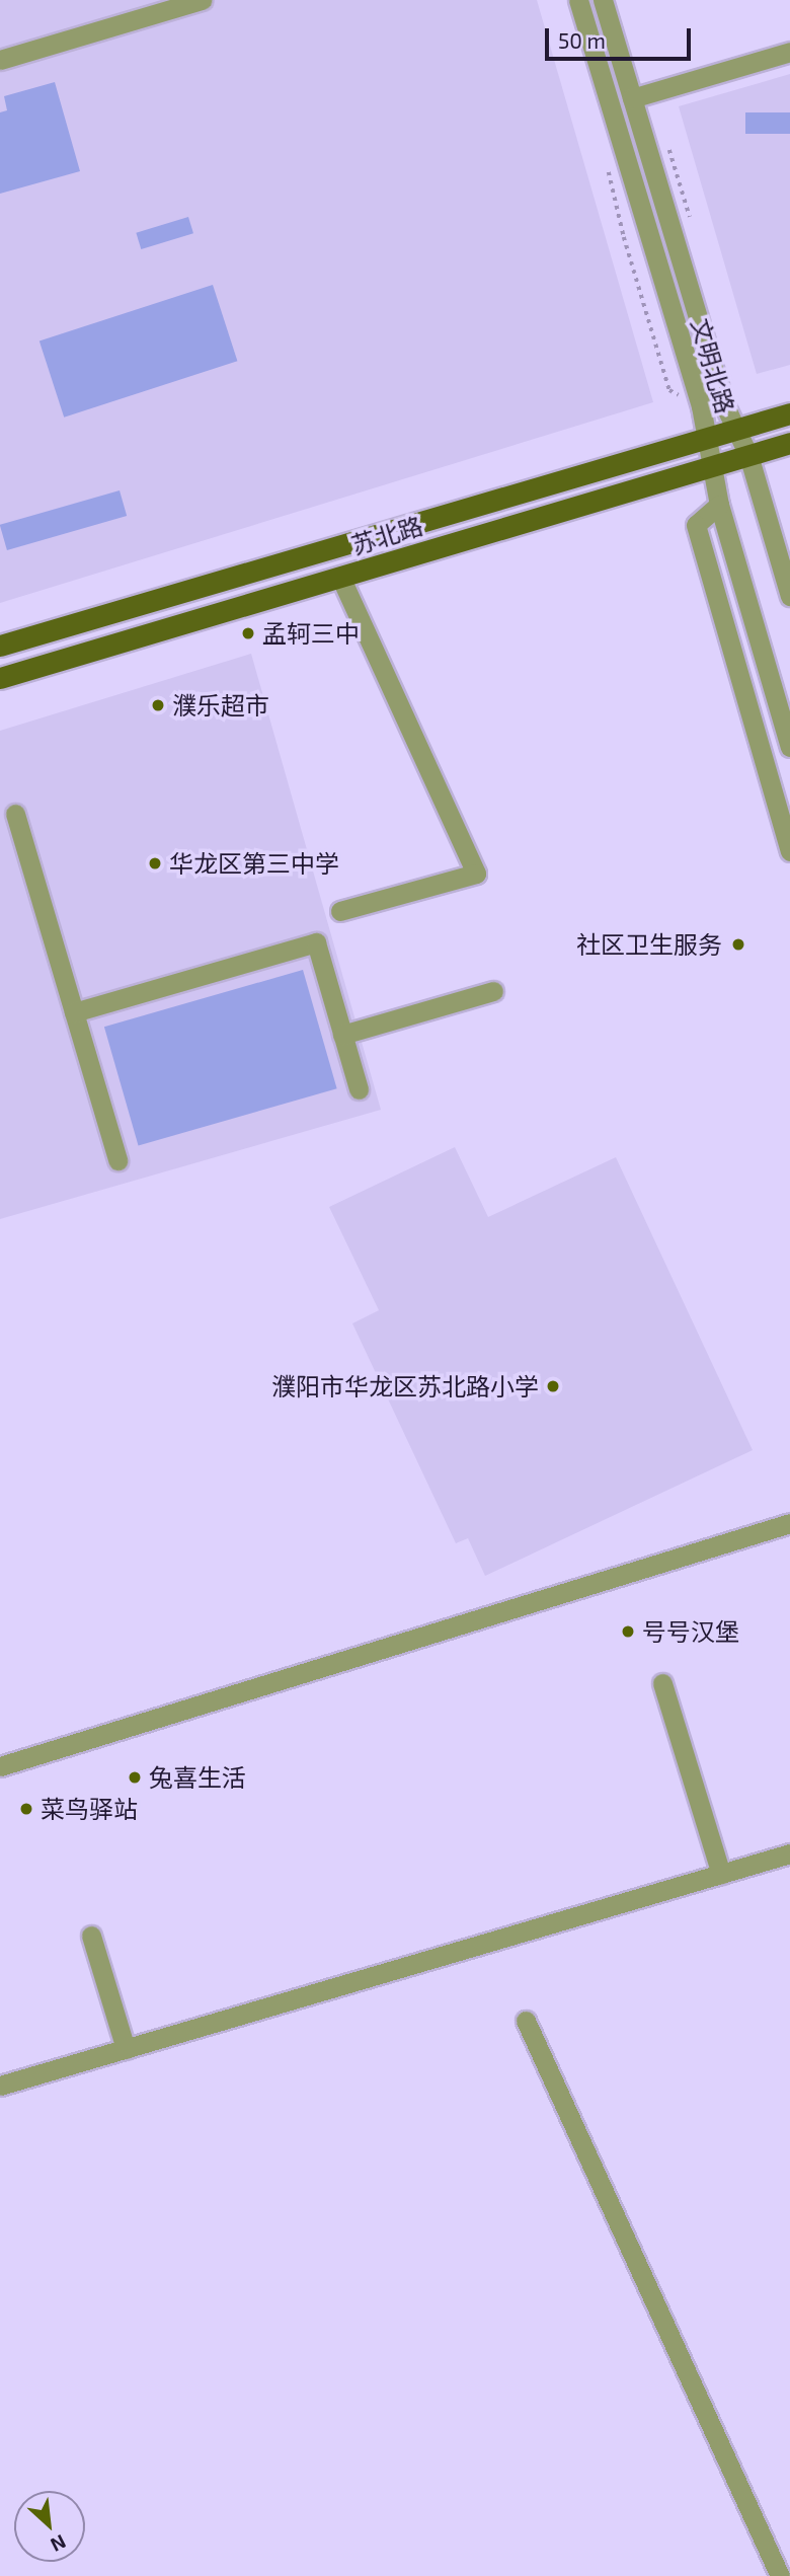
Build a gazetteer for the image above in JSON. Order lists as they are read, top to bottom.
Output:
{
  "streets": {
    "main road": ["苏北路"],
    "street": ["文明北路"]
  },
  "crossings": [
    ["文明北路", "苏北路"]
  ],
  "places": [
    "孟轲三中",
    "濮乐超市",
    "华龙区第三中学",
    "社区卫生服务",
    "濮阳市华龙区苏北路小学",
    "号号汉堡",
    "兔喜生活",
    "菜鸟驿站"
  ],
  "scale_bar": "50 m",
  "north": "bottom right"
}
